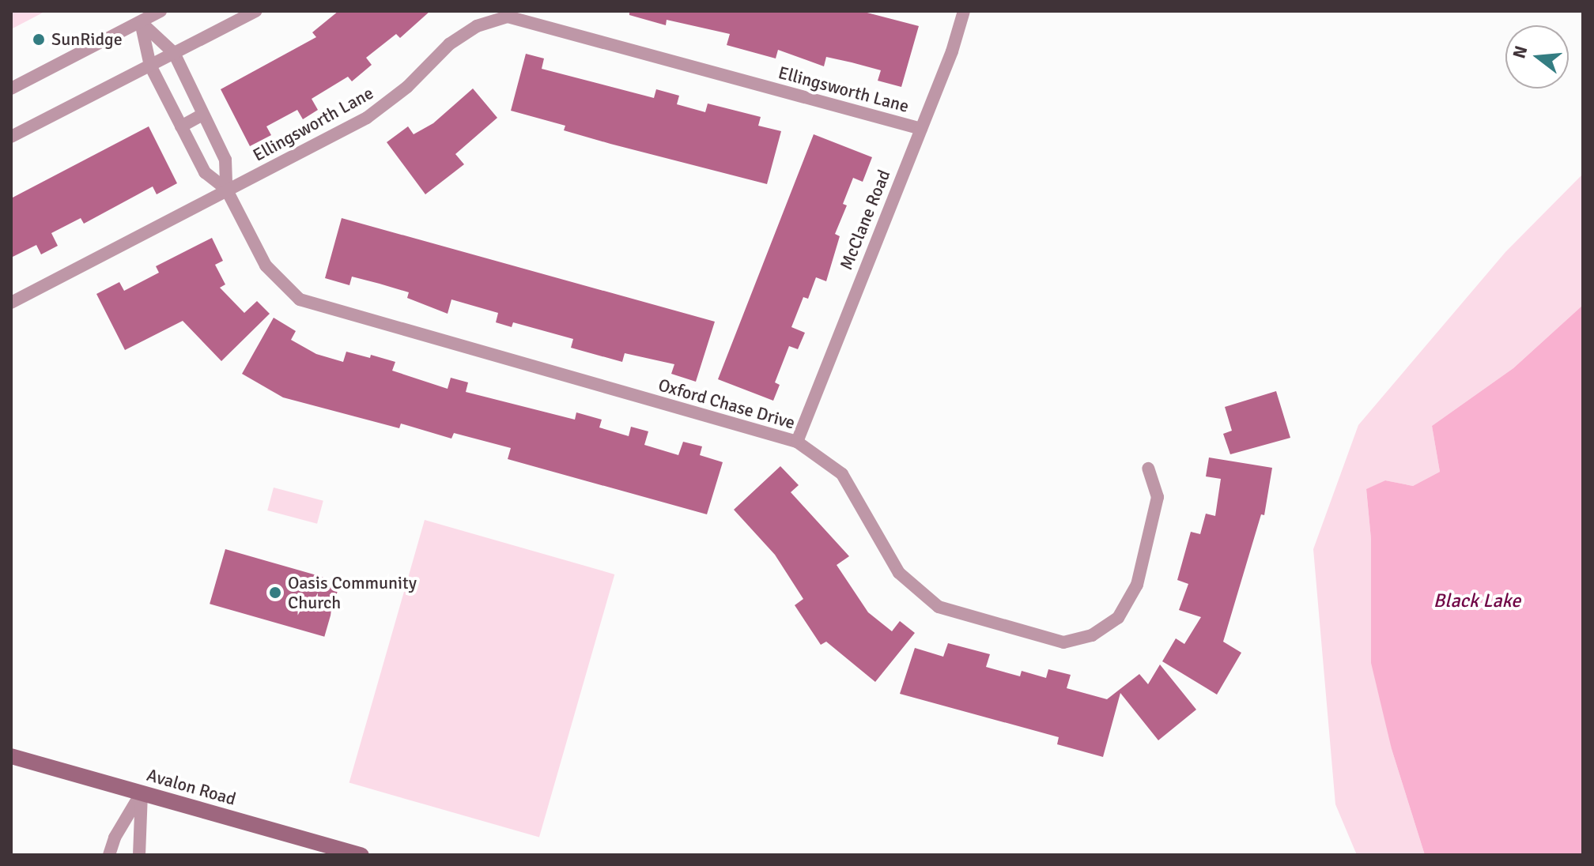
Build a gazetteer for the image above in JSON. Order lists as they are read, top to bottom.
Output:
{
  "streets": {
    "main road": ["Avalon Road"],
    "street": ["Ellingsworth Lane", "McClane Road", "Oxford Chase Drive"]
  },
  "crossings": [
    ["Ellingsworth Lane", "McClane Road"],
    ["Ellingsworth Lane", "Oxford Chase Drive"],
    ["McClane Road", "Oxford Chase Drive"]
  ],
  "water": ["Black Lake"],
  "places": ["SunRidge", "Oasis Community Church"],
  "north": "left"
}
